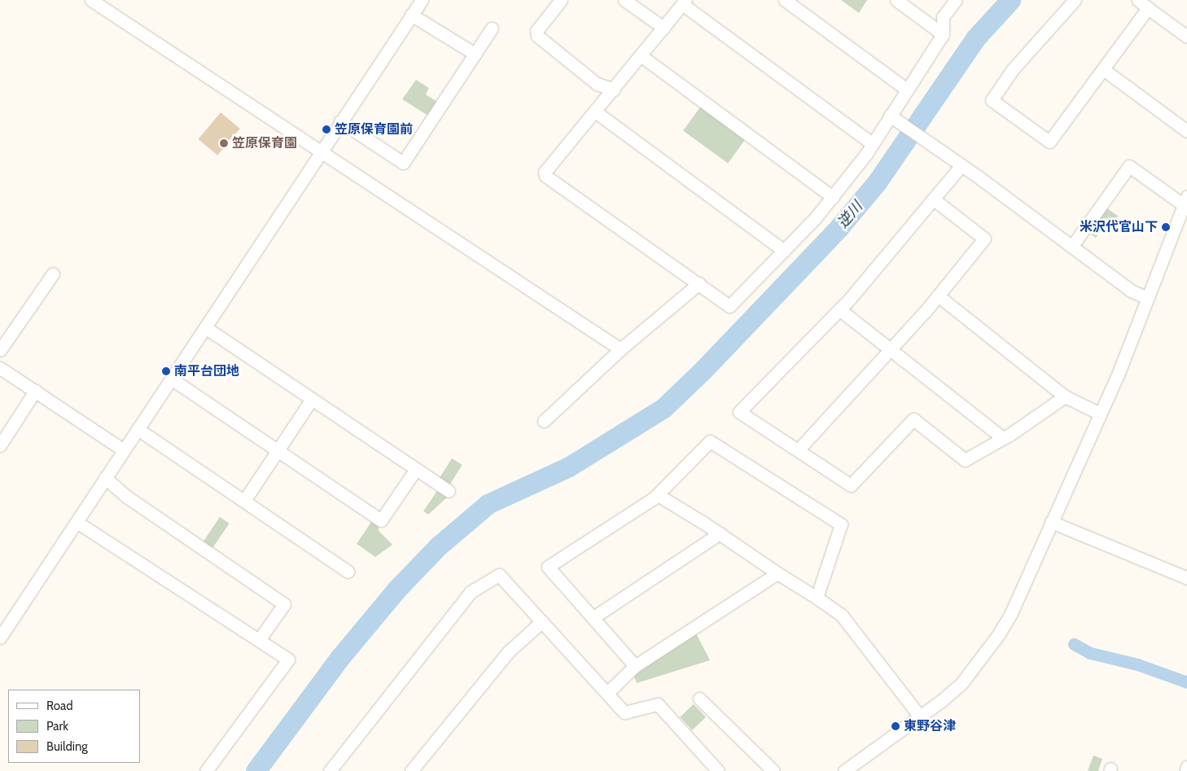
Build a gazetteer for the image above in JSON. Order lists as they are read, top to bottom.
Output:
{
  "water": ["逆川"],
  "places": [
    "笠原保育園前",
    "笠原保育園",
    "米沢代官山下",
    "南平台団地",
    "東野谷津"
  ],
  "legend": ["Road", "Park", "Building"]
}
